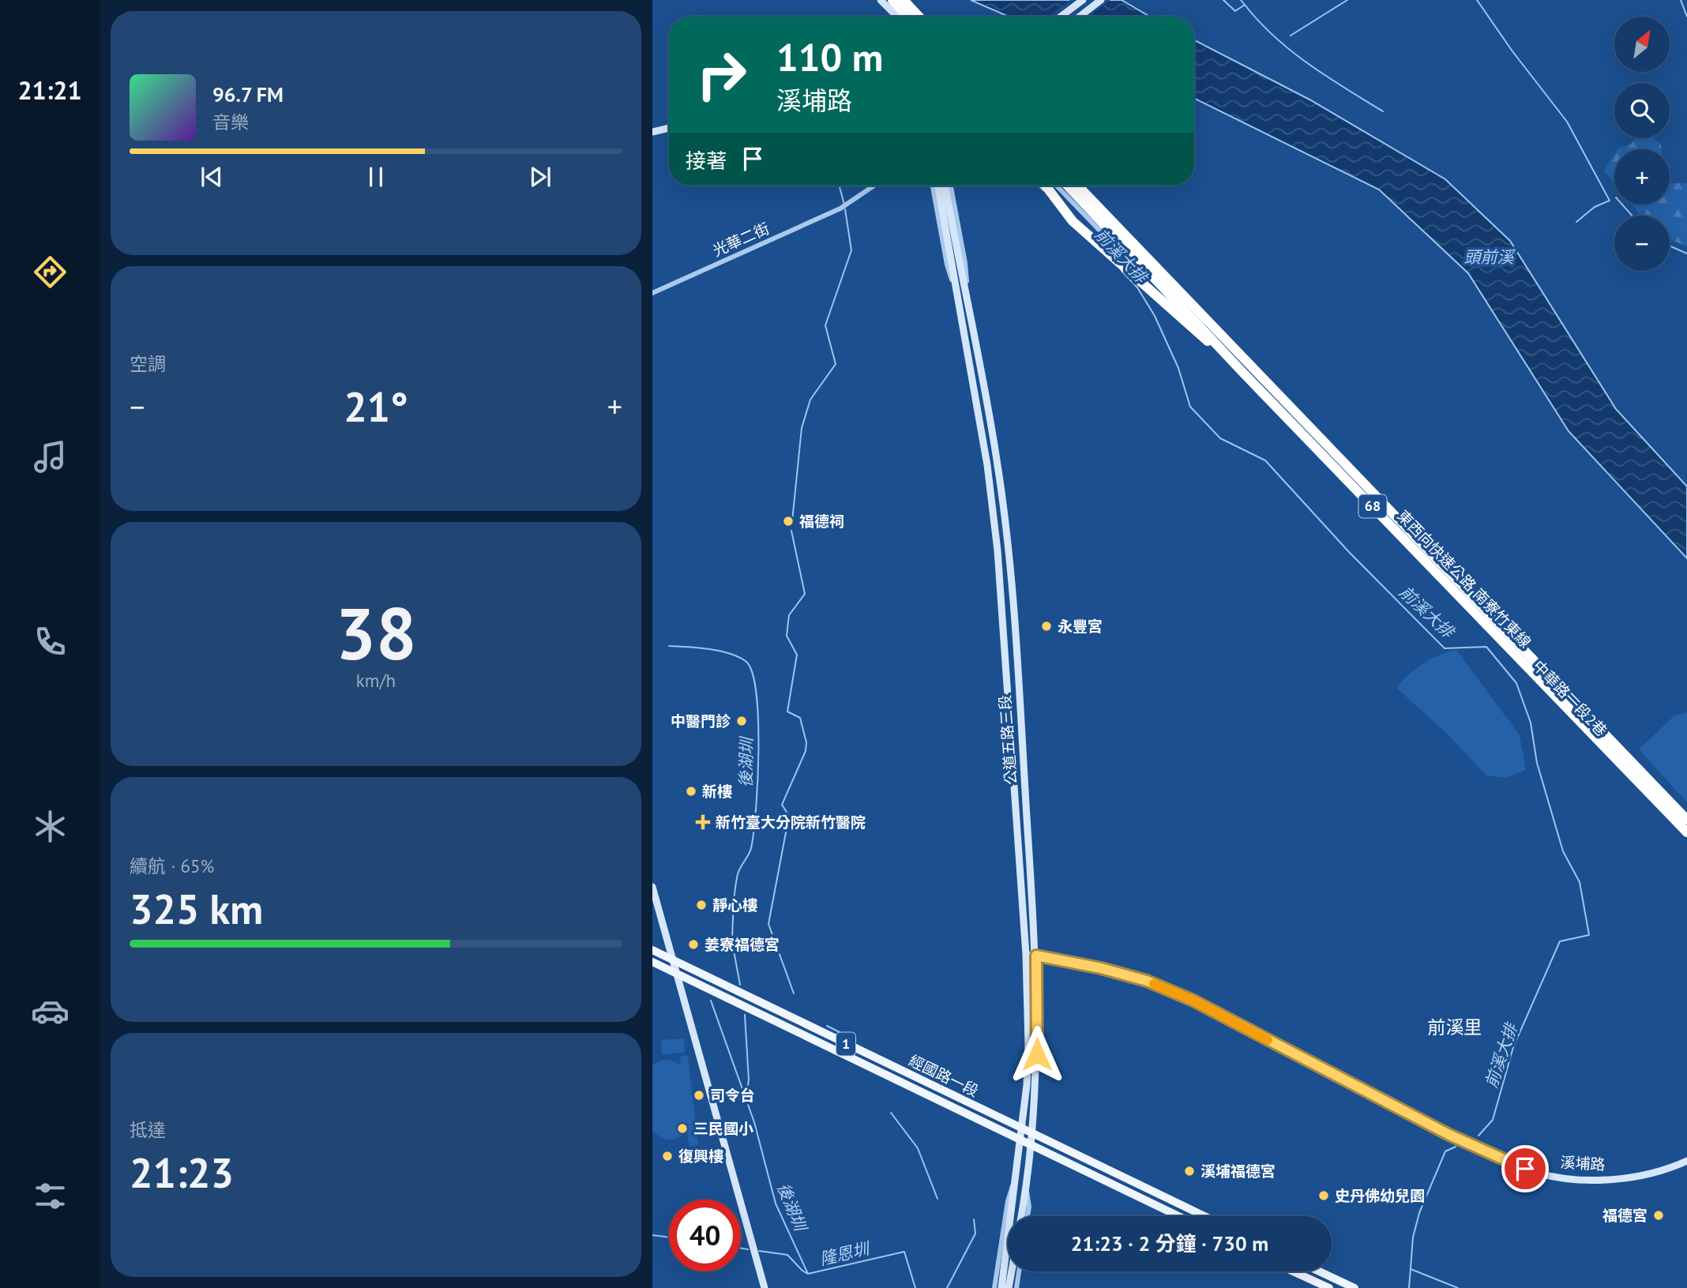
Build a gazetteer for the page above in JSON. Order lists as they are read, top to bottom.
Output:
{
  "streets": {
    "highway": ["68", "東西向快速公路 南寮竹東線"],
    "main road": ["1", "經國路一段"],
    "street": [
      "光華二街",
      "中華路一段2巷",
      "公道五路三段",
      "溪埔路"
    ]
  },
  "crossings": [
    ["公道五路三段", "經國路一段"],
    ["公道五路三段", "溪埔路"]
  ],
  "districts": ["前溪里"],
  "water": [
    "前溪大排",
    "頭前溪",
    "後湖圳",
    "隆恩圳"
  ],
  "places": {
    "other": [
      "福德祠",
      "永豐宮",
      "中醫門診",
      "新樓",
      "靜心樓",
      "姜寮福德宮",
      "司令台",
      "三民國小",
      "復興樓",
      "溪埔福德宮",
      "史丹佛幼兒園",
      "福德宮"
    ],
    "health": ["新竹臺大分院新竹醫院"]
  },
  "north": "top right",
  "page": {
    "tabs": "21:21",
    "map_buttons": ["+", "−"],
    "turn": ["110 m", "溪埔路"],
    "song": ["96.7 FM", "音樂"],
    "then": "接著",
    "tile": [
      "空調",
      ["38", "km/h"],
      ["續航 · 65%", "325 km"],
      ["抵達", "21:23"]
    ],
    "heat": ["−", "21°", "+"],
    "limit": "40",
    "trip": "21:23 · 2 分鐘 · 730 m"
  }
}
